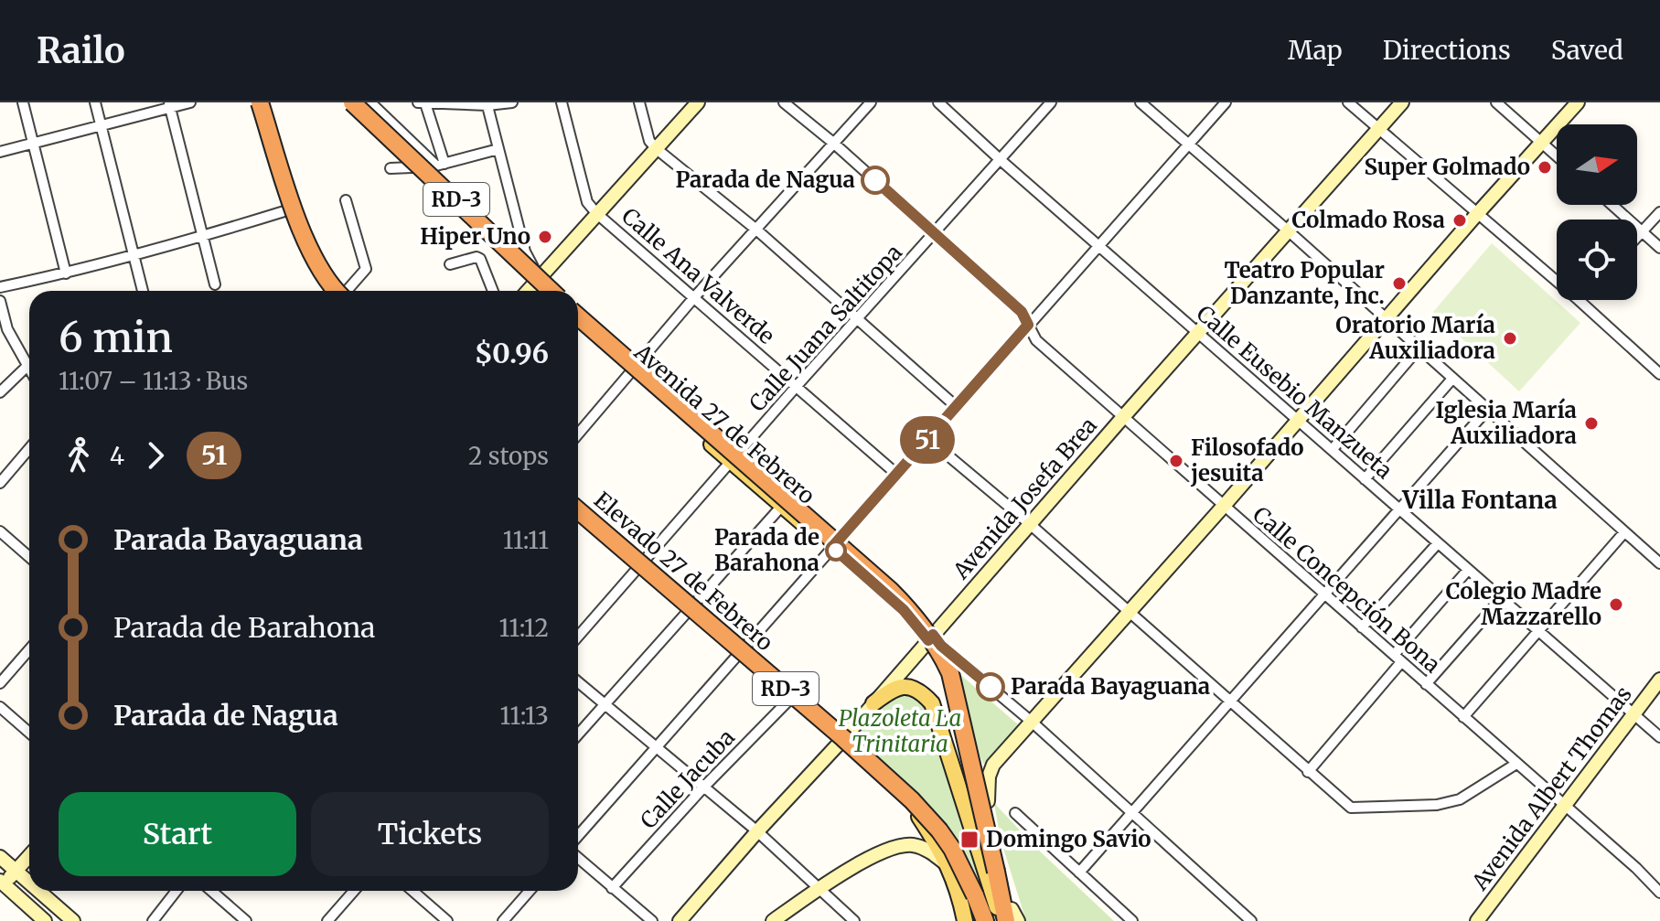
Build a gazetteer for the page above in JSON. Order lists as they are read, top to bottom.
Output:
{
  "streets": {
    "highway": ["RD-3", "Elevado 27 de Febrero"],
    "main road": ["Avenida 27 de Febrero", "Avenida Josefa Brea", "Avenida Albert Thomas"],
    "street": [
      "Calle Ana Valverde",
      "Calle Juana Saltitopa",
      "Calle Eusebio Manzueta",
      "Calle Concepción Bona",
      "Calle Jacuba"
    ]
  },
  "crossings": [
    ["RD-3", "Calle Juana Saltitopa"],
    ["RD-3", "Avenida Josefa Brea"],
    ["RD-3", "Calle Jacuba"],
    ["Calle Ana Valverde", "Calle Juana Saltitopa"],
    ["Calle Juana Saltitopa", "Calle Eusebio Manzueta"],
    ["Calle Juana Saltitopa", "Avenida 27 de Febrero"],
    ["Calle Juana Saltitopa", "Calle Concepción Bona"],
    ["Calle Eusebio Manzueta", "Avenida Josefa Brea"],
    ["Calle Eusebio Manzueta", "Avenida Albert Thomas"],
    ["Avenida 27 de Febrero", "Avenida Josefa Brea"],
    ["Avenida 27 de Febrero", "Elevado 27 de Febrero"],
    ["Avenida Josefa Brea", "Calle Concepción Bona"],
    ["Calle Concepción Bona", "Avenida Albert Thomas"]
  ],
  "districts": ["Villa Fontana"],
  "parks": ["Plazoleta La Trinitaria"],
  "places": {
    "other": [
      "Super Golmado",
      "Parada de Nagua",
      "Colmado Rosa",
      "Hiper Uno",
      "Teatro Popular Danzante, Inc.",
      "Oratorio María Auxiliadora",
      "Iglesia María Auxiliadora",
      "Filosofado jesuita",
      "Parada de Barahona",
      "Colegio Madre Mazzarello",
      "Parada Bayaguana"
    ],
    "transit": ["Domingo Savio"]
  },
  "lines": ["bus line 51"],
  "north": "right",
  "page": {
    "header": "Railo",
    "nav": ["Map", "Directions", "Saved"],
    "on_map": "51",
    "heading": ["6 min", "11:07 – 11:13 · Bus", "$0.96"],
    "legs": ["4", "51", "2 stops"],
    "list": [
      {
        "name": "Parada Bayaguana",
        "value": "11:11"
      },
      {
        "name": "Parada de Barahona",
        "value": "11:12"
      },
      {
        "name": "Parada de Nagua",
        "value": "11:13"
      }
    ],
    "buttons": ["Start", "Tickets"]
  }
}
